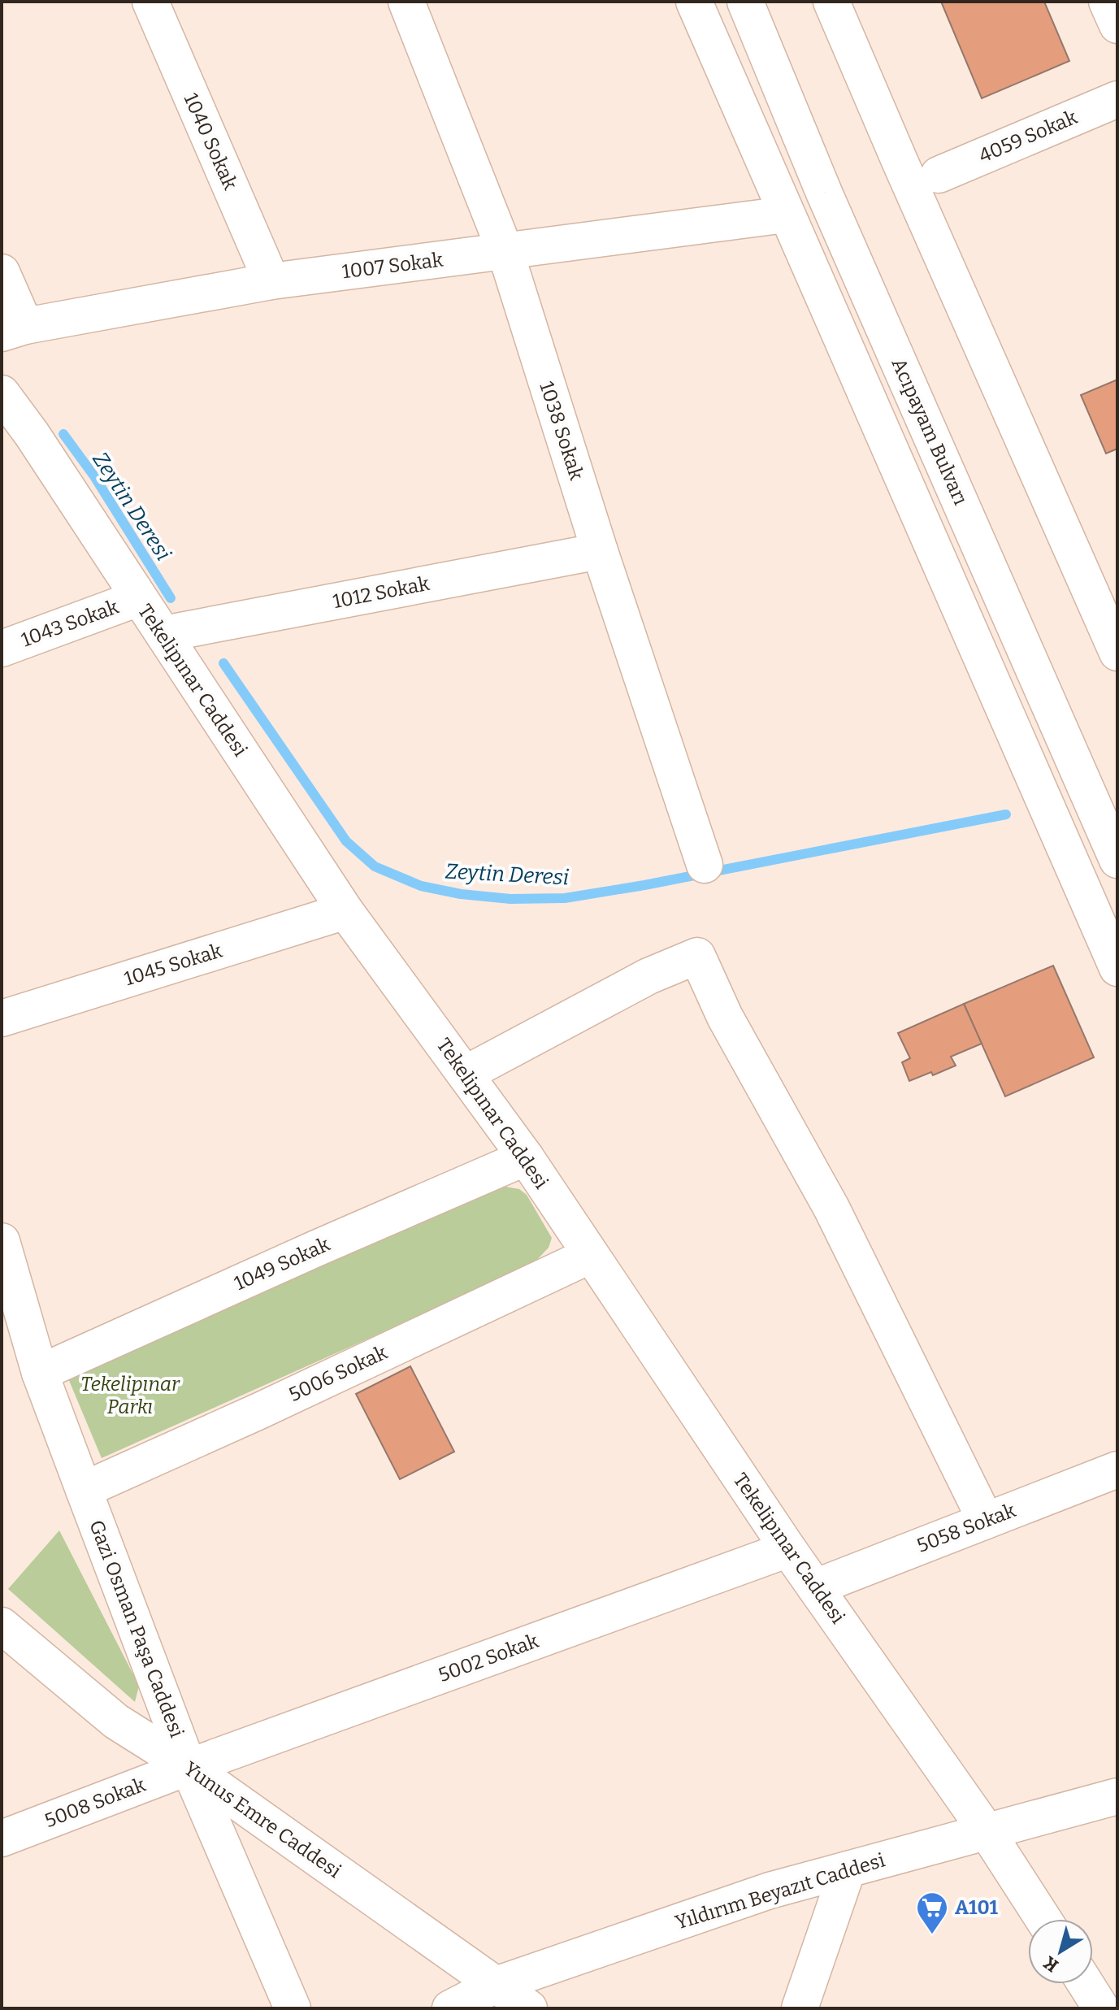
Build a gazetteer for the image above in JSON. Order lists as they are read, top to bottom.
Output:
{
  "streets": {
    "street": [
      "4059 Sokak",
      "1040 Sokak",
      "1007 Sokak",
      "1038 Sokak",
      "Acıpayam Bulvarı",
      "1012 Sokak",
      "1043 Sokak",
      "Tekelipınar Caddesi",
      "1045 Sokak",
      "1049 Sokak",
      "5006 Sokak",
      "5058 Sokak",
      "Gazi Osman Paşa Caddesi",
      "5002 Sokak",
      "5008 Sokak",
      "Yunus Emre Caddesi",
      "Yıldırım Beyazıt Caddesi"
    ]
  },
  "crossings": [
    ["1040 Sokak", "1007 Sokak"],
    ["1007 Sokak", "1038 Sokak"],
    ["1038 Sokak", "1012 Sokak"],
    ["1012 Sokak", "Tekelipınar Caddesi"],
    ["1043 Sokak", "Tekelipınar Caddesi"],
    ["Tekelipınar Caddesi", "1045 Sokak"],
    ["Tekelipınar Caddesi", "1049 Sokak"],
    ["Tekelipınar Caddesi", "5006 Sokak"],
    ["Tekelipınar Caddesi", "5058 Sokak"],
    ["Tekelipınar Caddesi", "5002 Sokak"],
    ["Tekelipınar Caddesi", "Yıldırım Beyazıt Caddesi"],
    ["1049 Sokak", "Gazi Osman Paşa Caddesi"],
    ["5006 Sokak", "Gazi Osman Paşa Caddesi"],
    ["Gazi Osman Paşa Caddesi", "5002 Sokak"],
    ["Gazi Osman Paşa Caddesi", "5008 Sokak"],
    ["Gazi Osman Paşa Caddesi", "Yunus Emre Caddesi"],
    ["5002 Sokak", "5008 Sokak"],
    ["5002 Sokak", "Yunus Emre Caddesi"],
    ["5008 Sokak", "Yunus Emre Caddesi"],
    ["Yunus Emre Caddesi", "Yıldırım Beyazıt Caddesi"]
  ],
  "water": ["Zeytin Deresi"],
  "parks": ["Tekelipınar Parkı"],
  "places": {
    "supermarket": ["A101"]
  },
  "north": "bottom left"
}
